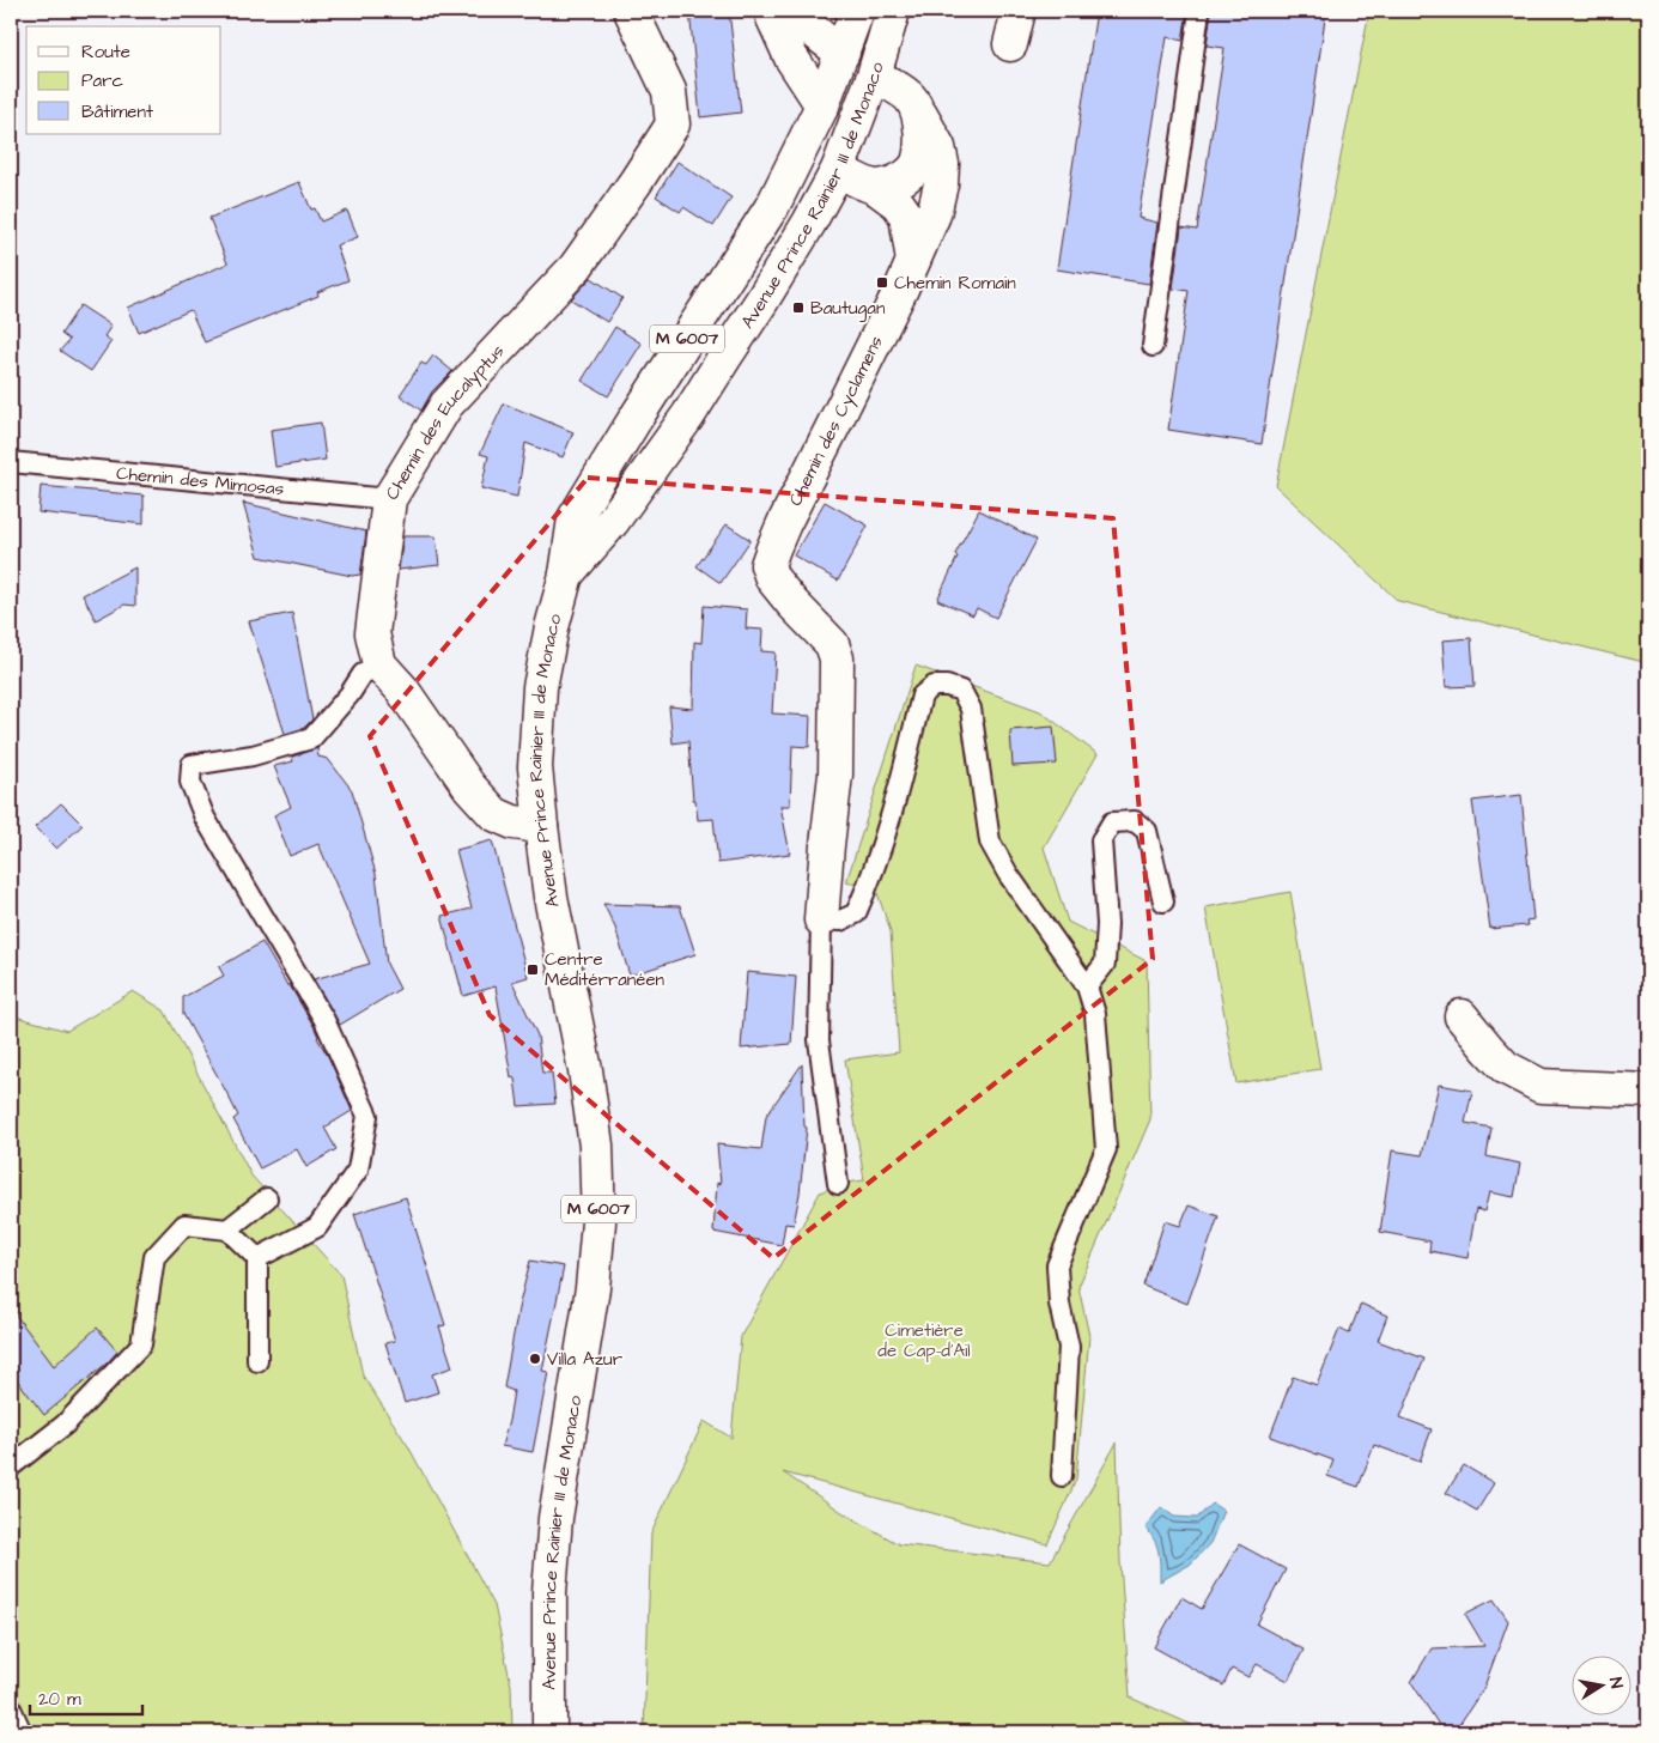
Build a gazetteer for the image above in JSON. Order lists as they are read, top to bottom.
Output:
{
  "streets": {
    "main road": [
      "Avenue Prince Rainier III de Monaco",
      "M 6007",
      "Chemin des Cyclamens",
      "Chemin des Eucalyptus"
    ],
    "lane": ["Chemin des Mimosas"]
  },
  "crossings": [
    ["Avenue Prince Rainier III de Monaco", "Chemin des Cyclamens"],
    ["Avenue Prince Rainier III de Monaco", "Chemin des Eucalyptus"],
    ["Chemin des Eucalyptus", "Chemin des Mimosas"]
  ],
  "parks": ["Cimetière de Cap-d'Ail"],
  "places": {
    "transit": ["Chemin Romain", "Bautugan", "Centre Méditérranéen"],
    "other": ["Villa Azur"]
  },
  "legend": ["Route", "Parc", "Bâtiment"],
  "scale_bar": "20 m",
  "north": "right"
}
